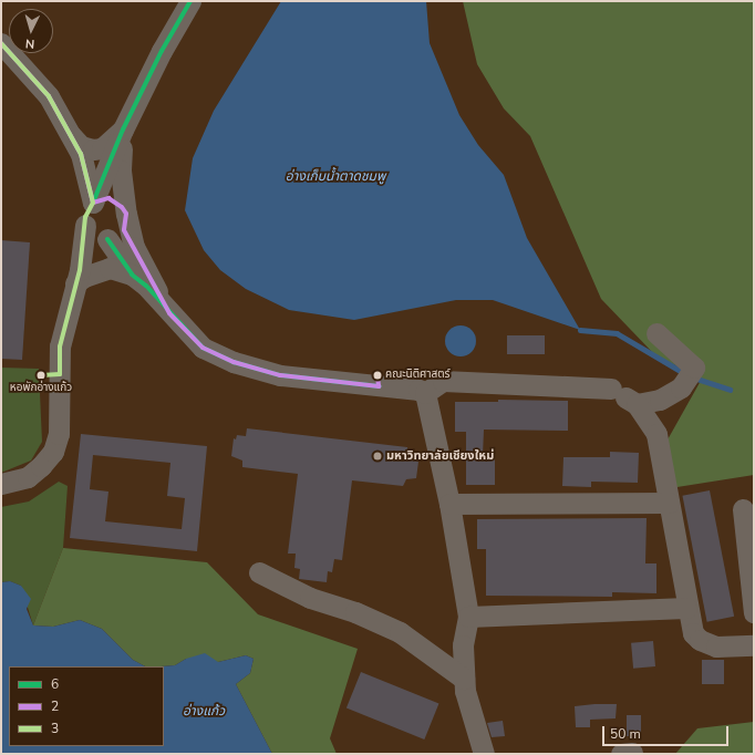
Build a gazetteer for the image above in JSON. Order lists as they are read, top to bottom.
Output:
{
  "water": ["อ่างเก็บน้ำตาดชมพู", "อ่างแก้ว"],
  "places": ["หอพักอ่างแก้ว", "คณะนิติศาสตร์", "มหาวิทยาลัยเชียงใหม่"],
  "lines": ["transit line 6", "transit line 2", "transit line 3"],
  "legend": ["6", "2", "3"],
  "scale_bar": "50 m",
  "north": "bottom"
}
